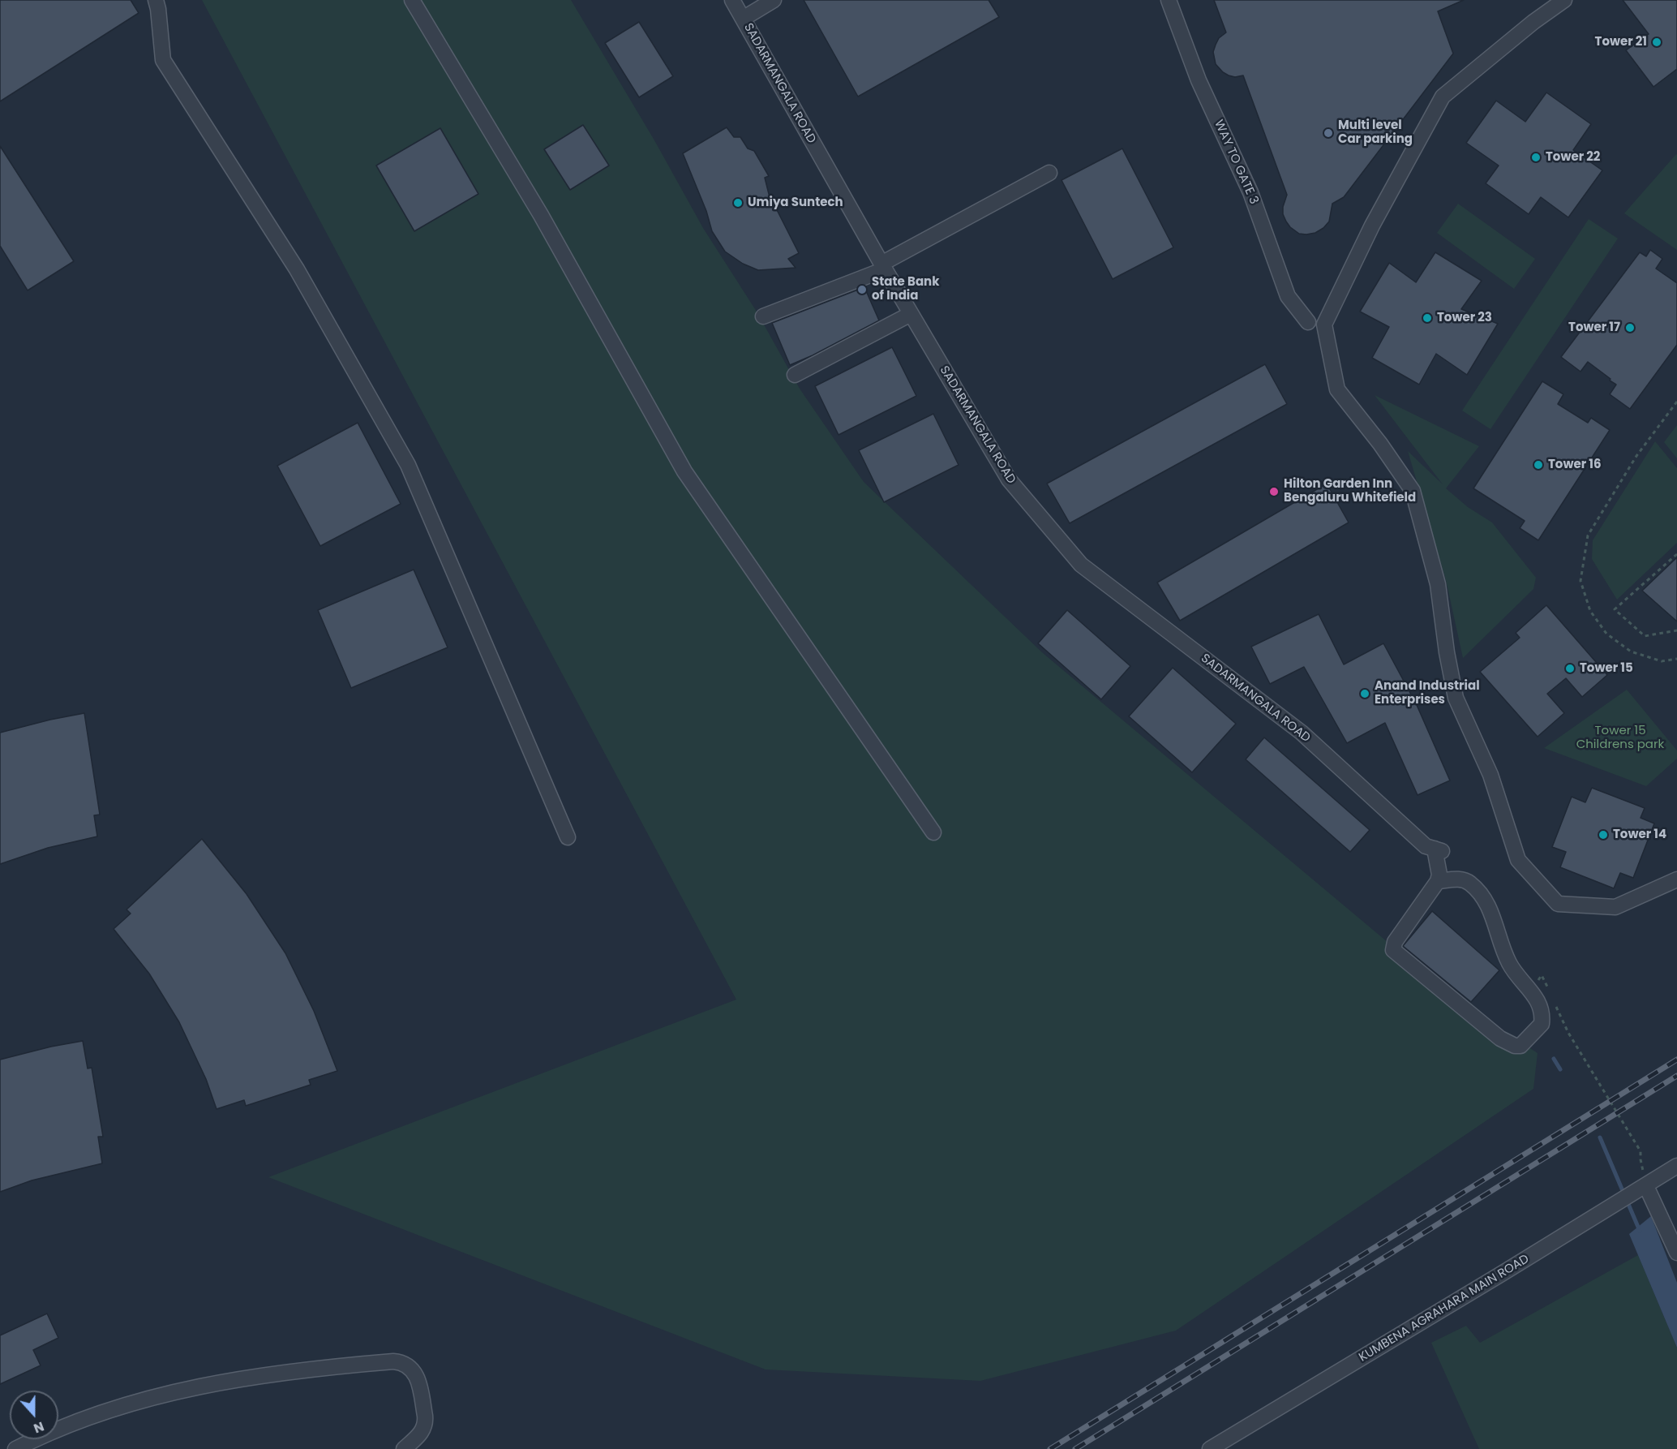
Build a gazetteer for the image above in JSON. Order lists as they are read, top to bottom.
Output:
{
  "streets": {
    "street": ["SADARMANGALA ROAD", "WAY TO GATE 3", "KUMBENA AGRAHARA MAIN ROAD"]
  },
  "parks": ["Tower 15 Childrens park"],
  "places": [
    "Tower 21",
    "Multi level Car parking",
    "Tower 22",
    "Umiya Suntech",
    "State Bank of India",
    "Tower 23",
    "Tower 17",
    "Tower 16",
    "Hilton Garden Inn Bengaluru Whitefield",
    "Tower 15",
    "Anand Industrial Enterprises",
    "Tower 14"
  ],
  "north": "bottom"
}
